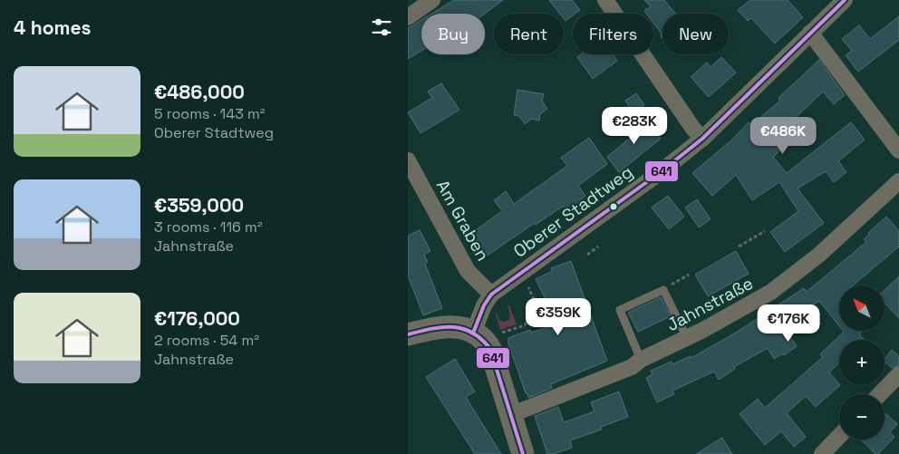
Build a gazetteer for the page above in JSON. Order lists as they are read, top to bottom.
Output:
{
  "streets": {
    "street": ["Oberer Stadtweg", "Am Graben", "Jahnstraße"]
  },
  "crossings": [
    ["Oberer Stadtweg", "Am Graben"]
  ],
  "lines": ["transit line 641"],
  "north": "top left",
  "page": {
    "heading": "4 homes",
    "chip": [
      "Buy",
      "Rent",
      "Filters",
      "New"
    ],
    "list": [
      {
        "name": "€486,000",
        "note": "5 rooms · 143 m² · Oberer Stadtweg"
      },
      {
        "name": "€359,000",
        "note": "3 rooms · 116 m² · Jahnstraße"
      },
      {
        "name": "€176,000",
        "note": "2 rooms · 54 m² · Jahnstraße"
      }
    ],
    "price": [
      "€283K",
      "€486K",
      "€359K",
      "€176K"
    ],
    "map_buttons": ["+", "−"]
  }
}
